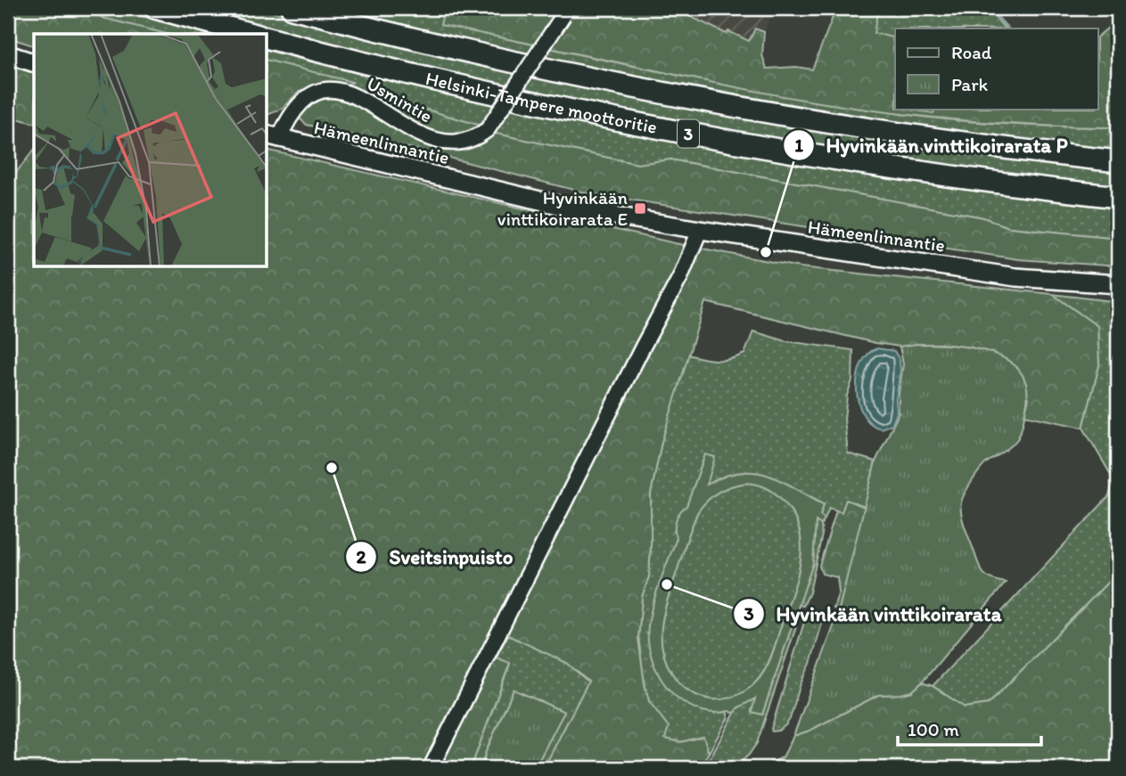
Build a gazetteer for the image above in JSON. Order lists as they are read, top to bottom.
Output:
{
  "streets": {
    "highway": ["Helsinki-Tampere moottoritie", "3"],
    "main road": ["Hämeenlinnantie"],
    "street": ["Usmintie"]
  },
  "crossings": [
    ["Usmintie", "Hämeenlinnantie"]
  ],
  "places": {
    "transit": ["Hyvinkään vinttikoirarata E"],
    "other": ["Hyvinkään vinttikoirarata P", "Sveitsinpuisto", "Hyvinkään vinttikoirarata"]
  },
  "legend": ["Road", "Park"],
  "scale_bar": "100 m"
}
